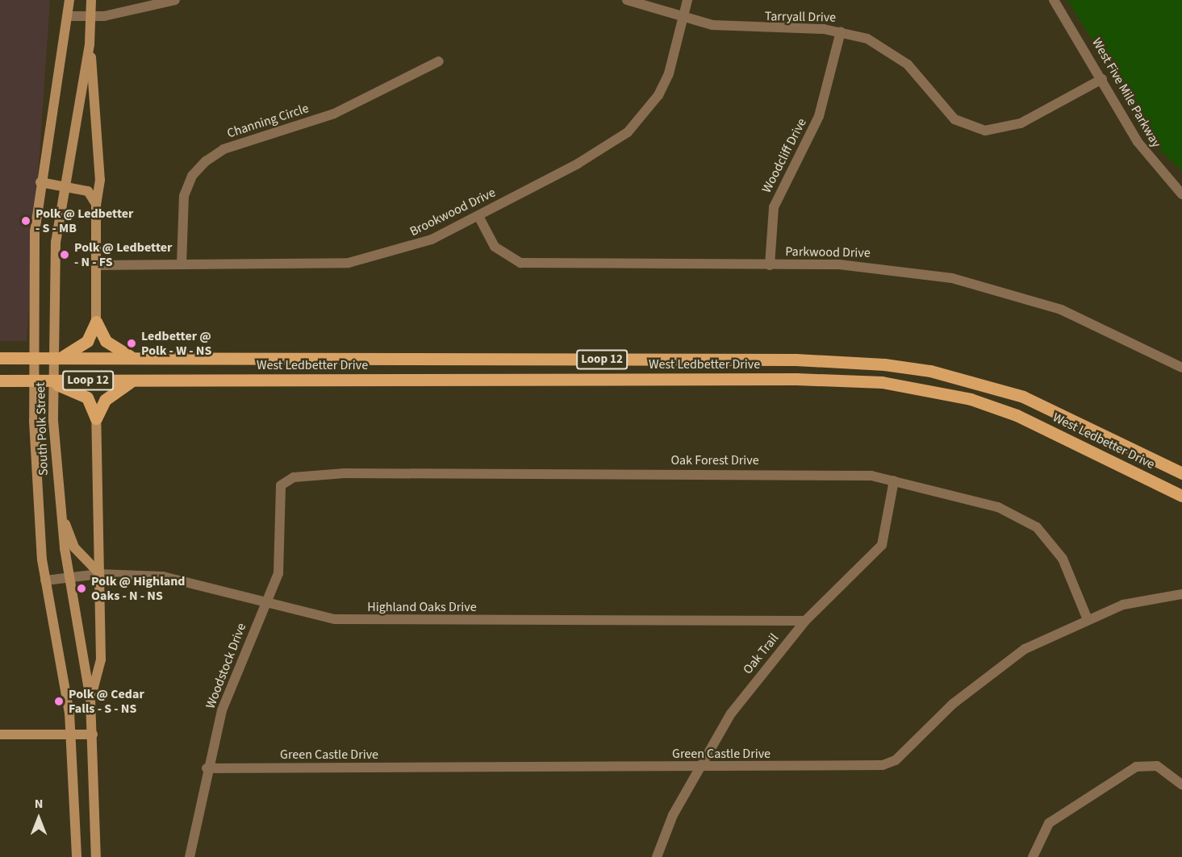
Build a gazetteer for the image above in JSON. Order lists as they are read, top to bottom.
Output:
{
  "streets": {
    "main road": ["Loop 12", "West Ledbetter Drive", "South Polk Street"],
    "street": [
      "Tarryall Drive",
      "West Five Mile Parkway",
      "Channing Circle",
      "Woodcliff Drive",
      "Brookwood Drive",
      "Parkwood Drive",
      "Oak Forest Drive",
      "Highland Oaks Drive",
      "Oak Trail",
      "Woodstock Drive",
      "Green Castle Drive"
    ]
  },
  "crossings": [
    ["Tarryall Drive", "West Five Mile Parkway"],
    ["Tarryall Drive", "Woodcliff Drive"],
    ["Tarryall Drive", "Brookwood Drive"],
    ["Channing Circle", "Brookwood Drive"],
    ["Woodcliff Drive", "Parkwood Drive"],
    ["Brookwood Drive", "Parkwood Drive"],
    ["South Polk Street", "Highland Oaks Drive"],
    ["Oak Forest Drive", "Oak Trail"],
    ["Oak Forest Drive", "Woodstock Drive"],
    ["Oak Forest Drive", "Green Castle Drive"],
    ["Highland Oaks Drive", "Oak Trail"],
    ["Highland Oaks Drive", "Woodstock Drive"],
    ["Oak Trail", "Green Castle Drive"],
    ["Woodstock Drive", "Green Castle Drive"]
  ],
  "places": [
    "Polk @ Ledbetter - S - MB",
    "Polk @ Ledbetter - N - FS",
    "Ledbetter @ Polk - W - NS",
    "Polk @ Highland Oaks - N - NS",
    "Polk @ Cedar Falls - S - NS"
  ],
  "north": "top"
}
